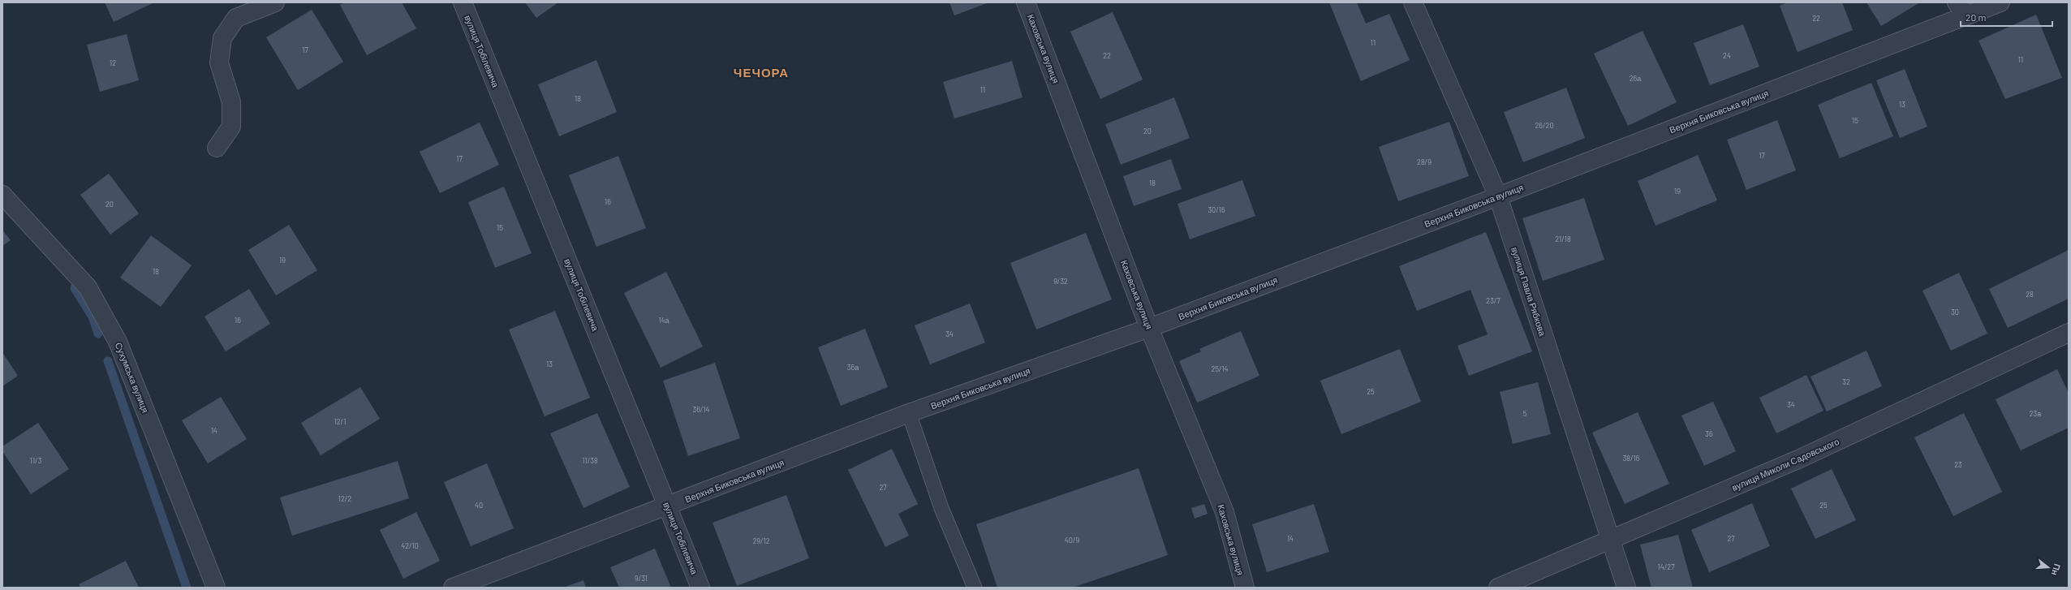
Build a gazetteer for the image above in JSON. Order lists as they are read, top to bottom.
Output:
{
  "streets": {
    "street": [
      "Каховська вулиця",
      "вулиця Тобілевича",
      "Верхня Биковська вулиця",
      "вулиця Павла Рябкова",
      "Сухумська вулиця",
      "вулиця Миколи Садовського"
    ]
  },
  "crossings": [
    ["Каховська вулиця", "Верхня Биковська вулиця"],
    ["вулиця Тобілевича", "Верхня Биковська вулиця"],
    ["Верхня Биковська вулиця", "вулиця Павла Рябкова"],
    ["вулиця Павла Рябкова", "вулиця Миколи Садовського"]
  ],
  "districts": ["ЧЕЧОРА"],
  "house_numbers": [
    "22",
    "11",
    "17",
    "22",
    "24",
    "11",
    "12",
    "26а",
    "11",
    "18",
    "13",
    "15",
    "26/20",
    "20",
    "17",
    "17",
    "28/9",
    "18",
    "19",
    "16",
    "20",
    "30/16",
    "15",
    "21/18",
    "19",
    "18",
    "9/32",
    "28",
    "23/7",
    "30",
    "16",
    "14а",
    "34",
    "13",
    "36а",
    "25/14",
    "32",
    "25",
    "34",
    "36/14",
    "5",
    "23а",
    "12/1",
    "14",
    "36",
    "38/16",
    "11/3",
    "11/38",
    "23",
    "27",
    "12/2",
    "40",
    "25",
    "14",
    "27",
    "40/9",
    "29/12",
    "42/10",
    "14/27",
    "9/31"
  ],
  "scale_bar": "20 m",
  "north": "right"
}
